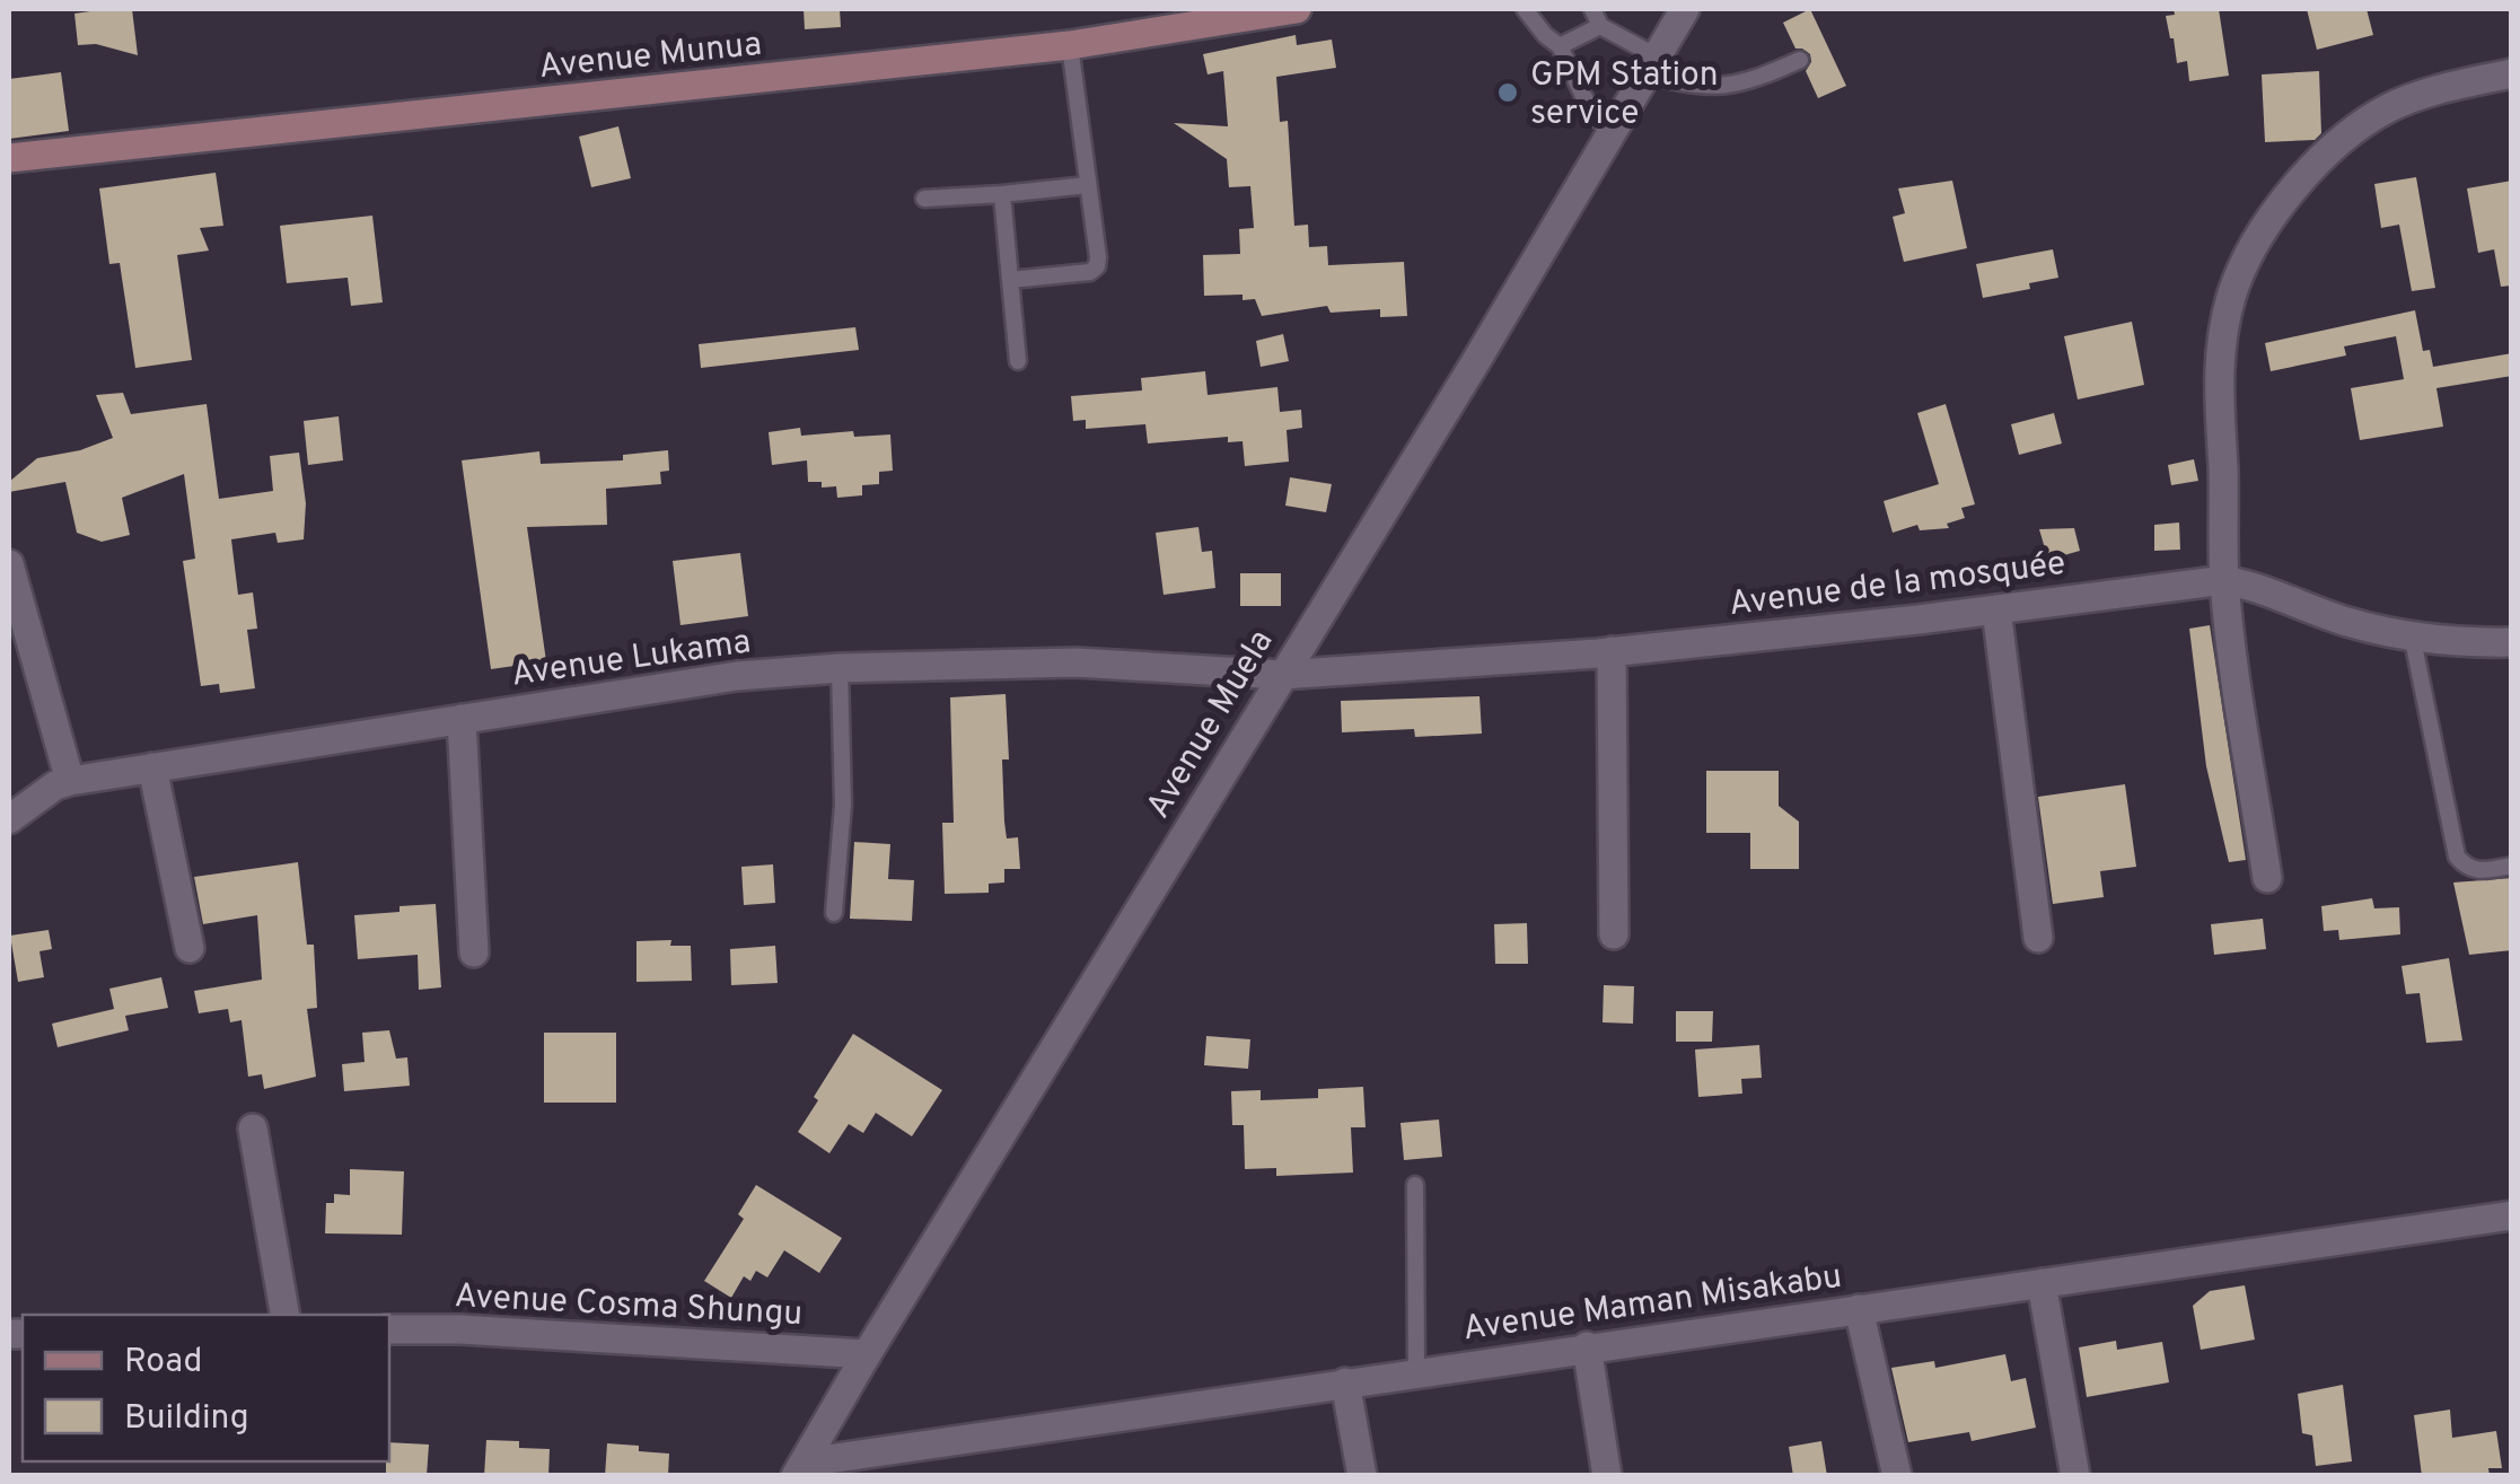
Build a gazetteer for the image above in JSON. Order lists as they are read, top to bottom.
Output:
{
  "streets": {
    "main road": ["Avenue Munua"],
    "street": [
      "Avenue de la mosquée",
      "Avenue Lukama",
      "Avenue Muela",
      "Avenue Maman Misakabu",
      "Avenue Cosma Shungu"
    ]
  },
  "crossings": [
    ["Avenue de la mosquée", "Avenue Lukama"],
    ["Avenue de la mosquée", "Avenue Muela"],
    ["Avenue Lukama", "Avenue Muela"],
    ["Avenue Muela", "Avenue Maman Misakabu"],
    ["Avenue Muela", "Avenue Cosma Shungu"]
  ],
  "places": ["GPM Station service"],
  "legend": ["Road", "Building"]
}
